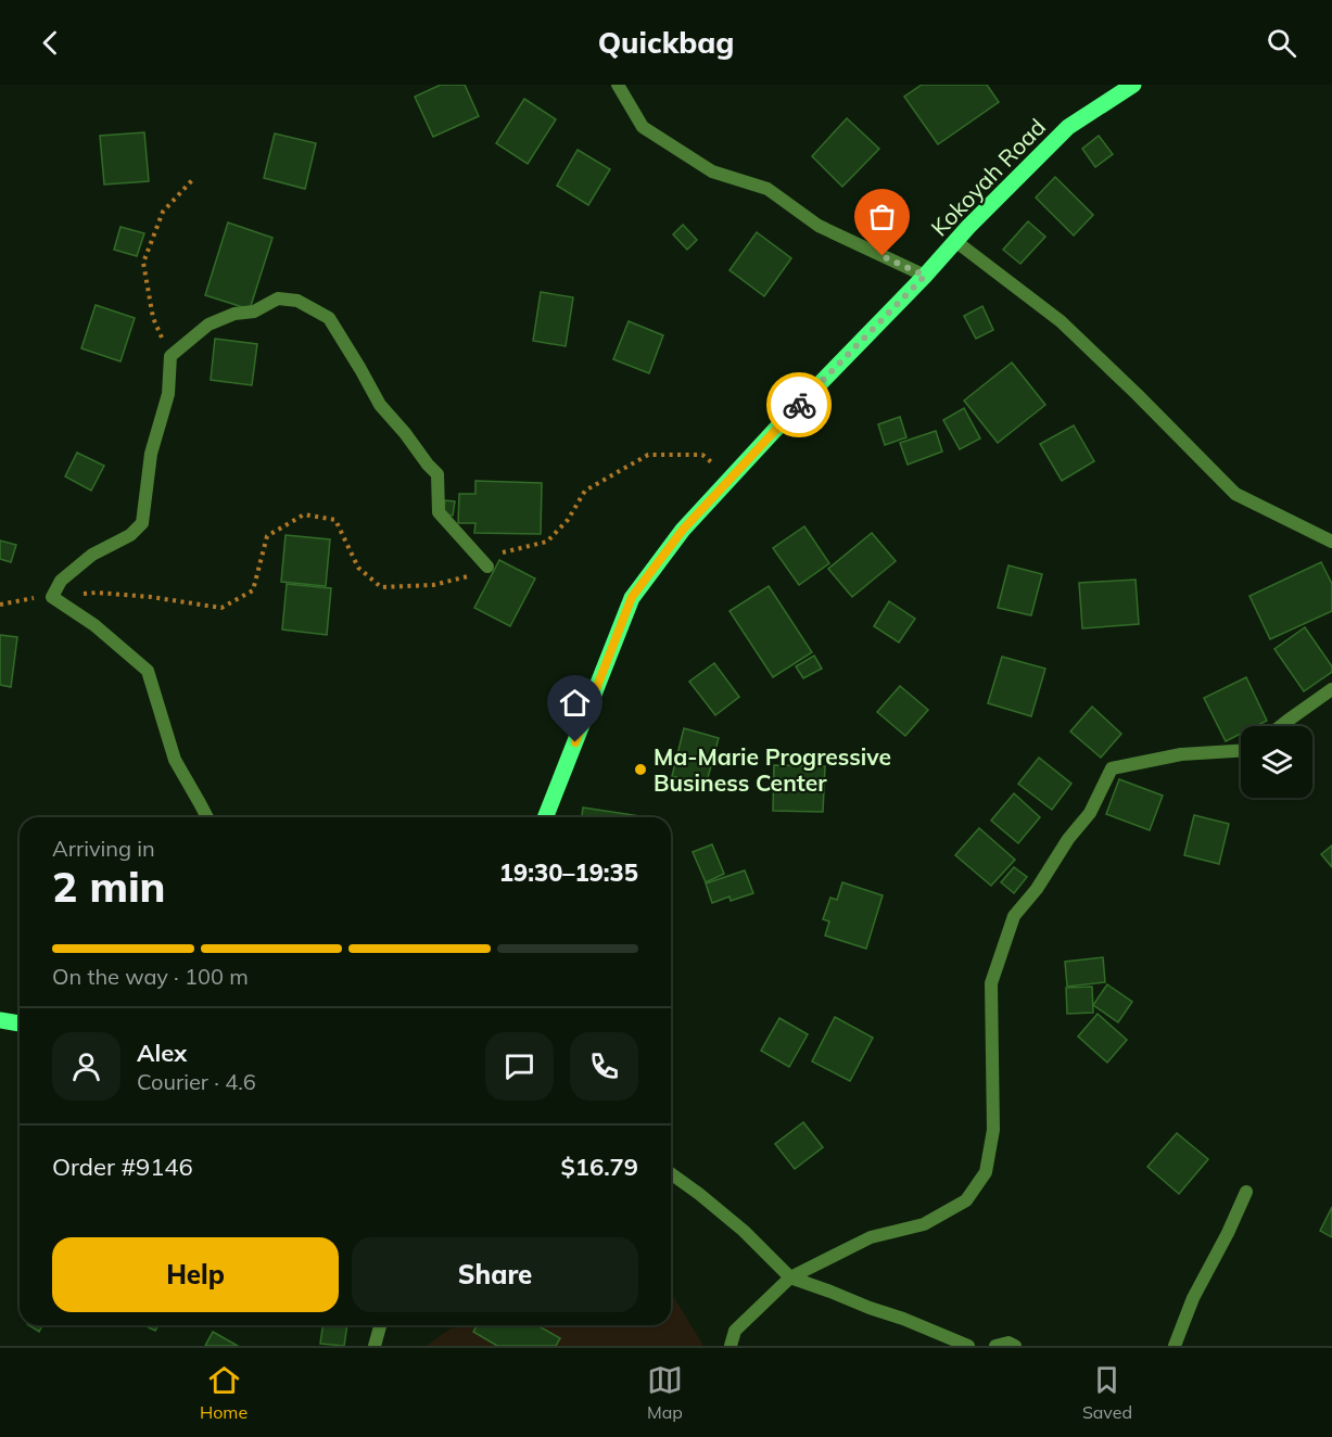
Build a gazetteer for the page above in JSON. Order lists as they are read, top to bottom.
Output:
{
  "streets": {
    "main road": ["Kokoyah Road"]
  },
  "places": ["Ma-Marie Progressive Business Center"],
  "page": {
    "header": "Quickbag",
    "heading": ["2 min", "Arriving in", "19:30–19:35"],
    "panel": [
      "Alex",
      "Courier · 4.6",
      "Order #9146",
      "$16.79"
    ],
    "bar": "On the way · 100 m",
    "buttons": ["Help", "Share"],
    "tabs": ["Home", "Map", "Saved"]
  }
}
